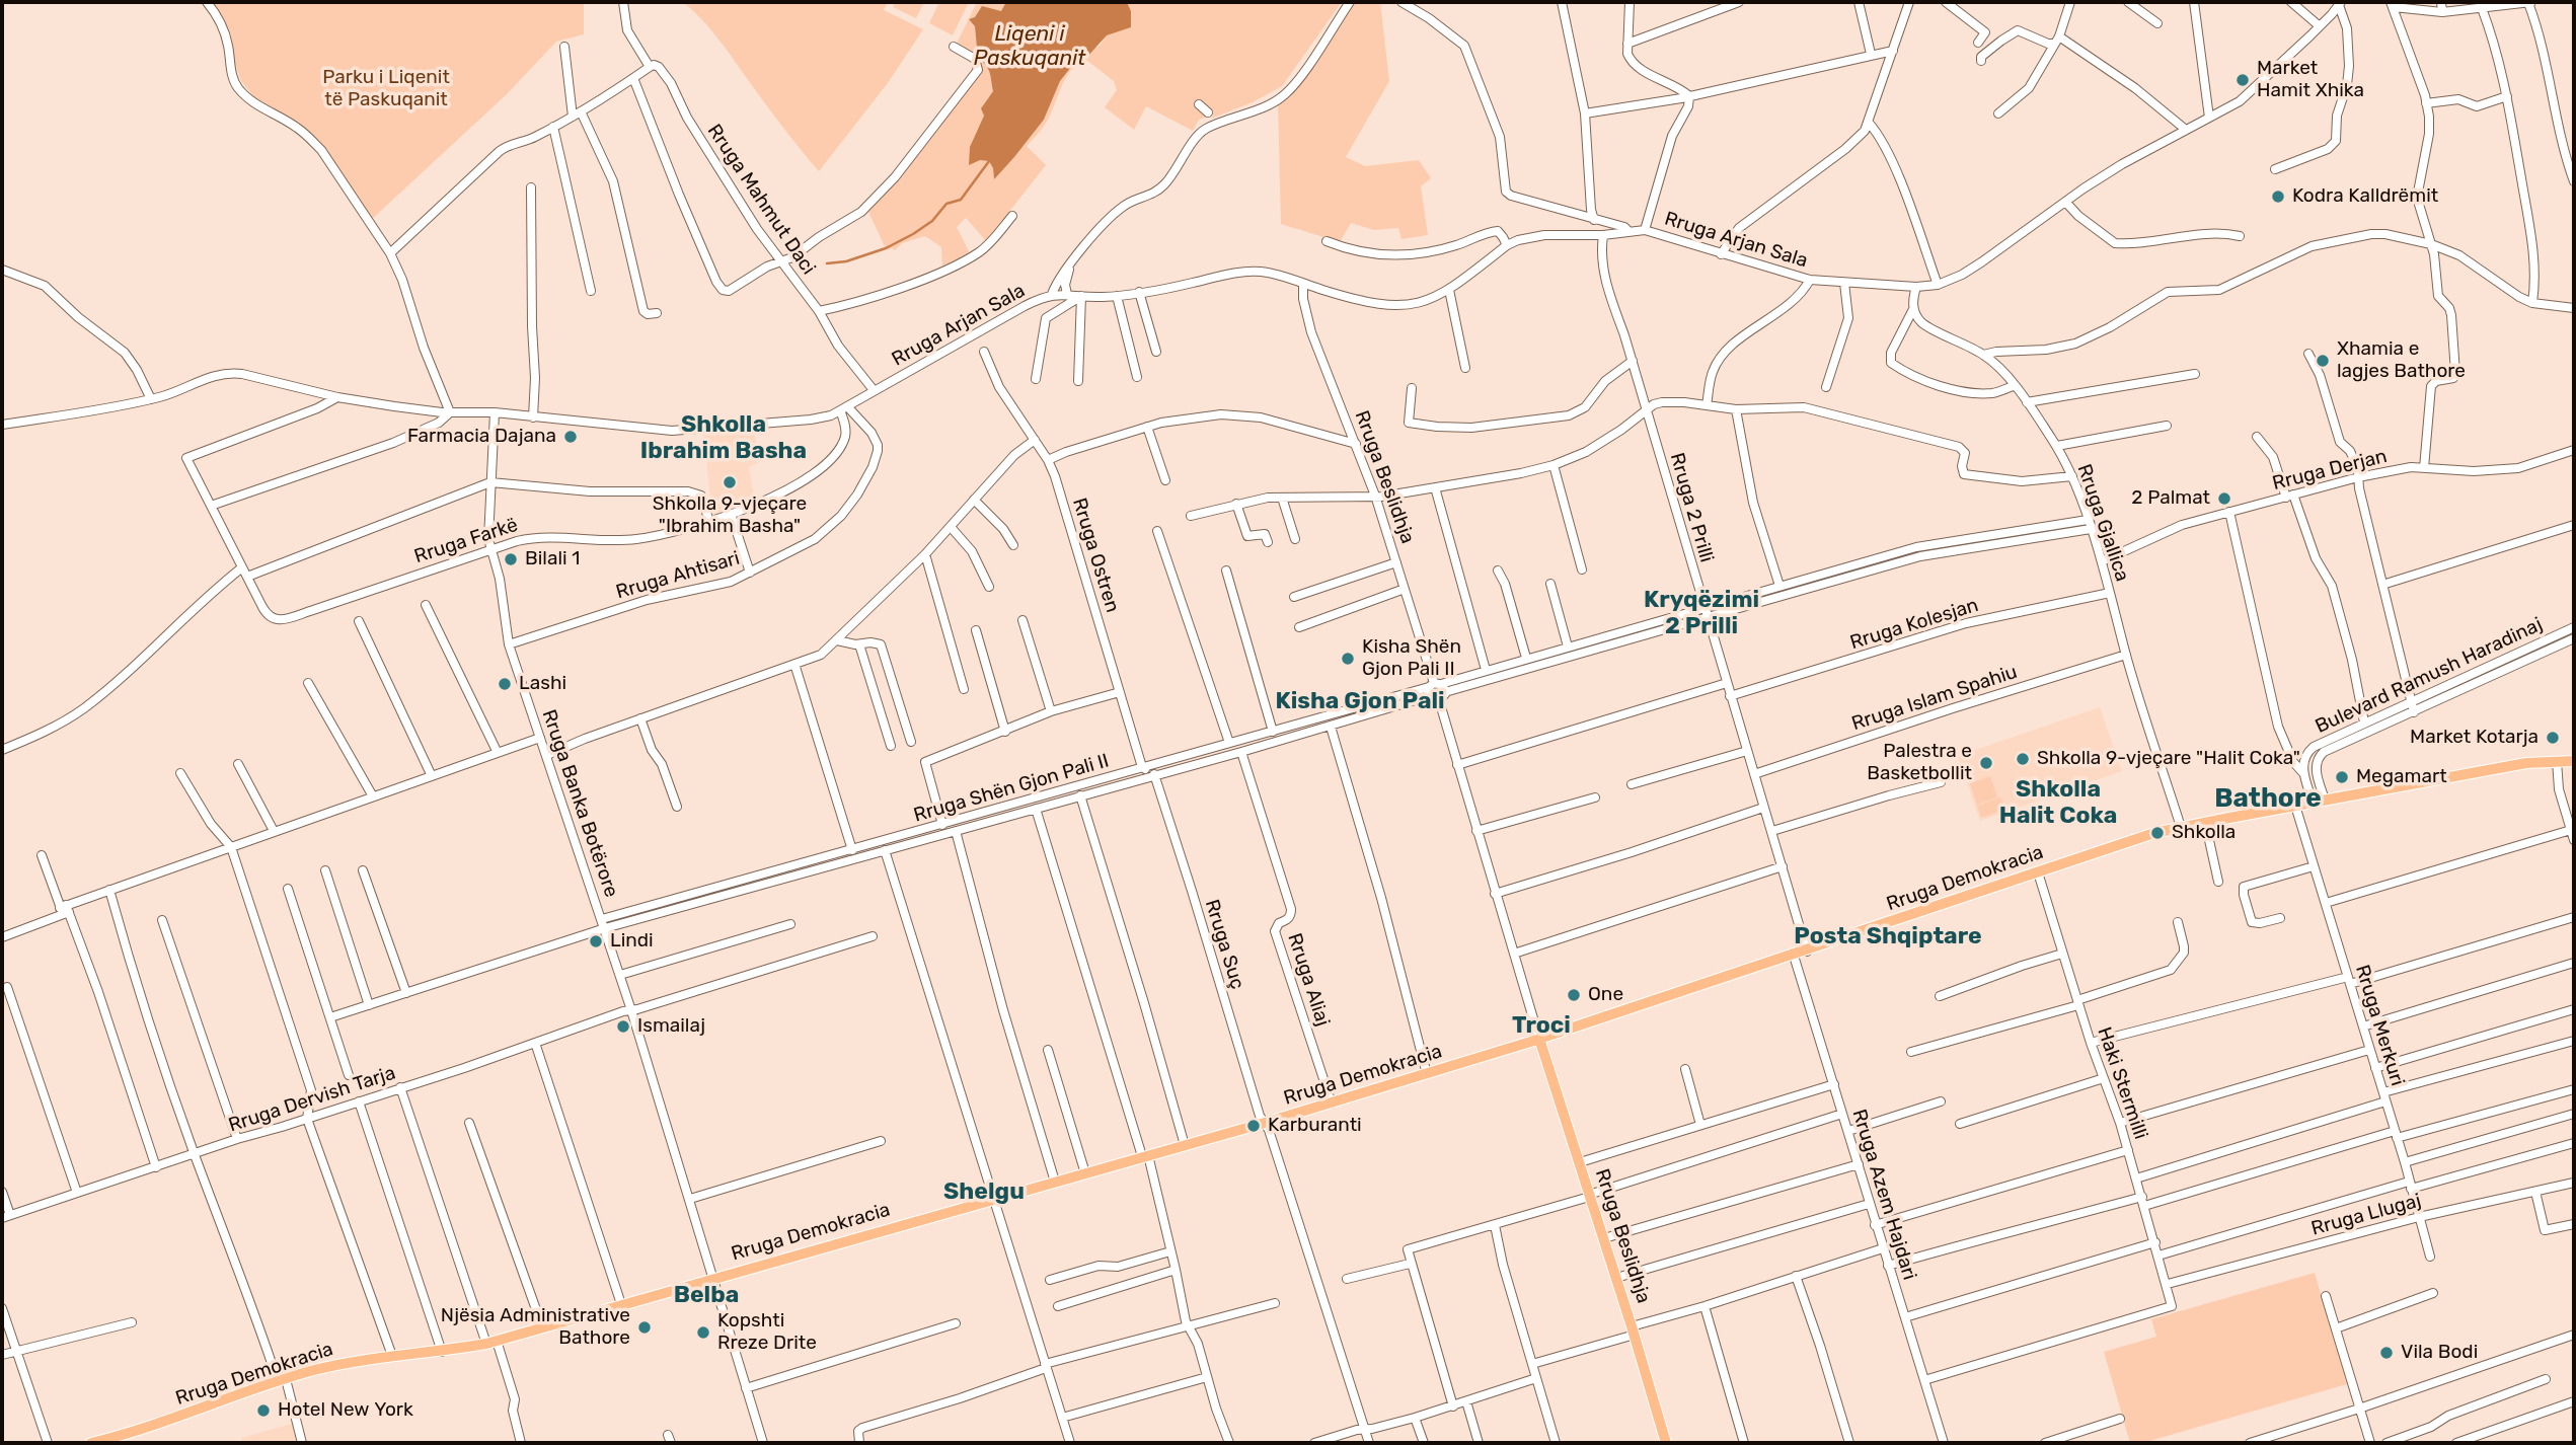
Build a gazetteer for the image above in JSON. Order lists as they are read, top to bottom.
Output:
{
  "streets": {
    "main road": ["Rruga Beslidhja", "Rruga Demokracia"],
    "street": [
      "Rruga Mahmut Daci",
      "Rruga Arjan Sala",
      "Rruga Derjan",
      "Rruga 2 Prilli",
      "Rruga Gjallica",
      "Rruga Farkë",
      "Rruga Ostren",
      "Rruga Ahtisari",
      "Rruga Kolesjan",
      "Bulevard Ramush Haradinaj",
      "Rruga Islam Spahiu",
      "Rruga Shën Gjon Pali II",
      "Rruga Banka Botërore",
      "Rruga Suç",
      "Rruga Aliaj",
      "Rruga Merkuri",
      "Haki Stermilli",
      "Rruga Dervish Tarja",
      "Rruga Azem Hajdari",
      "Rruga Llugaj"
    ]
  },
  "crossings": [
    ["Rruga Mahmut Daci", "Rruga Arjan Sala"],
    ["Rruga Arjan Sala", "Rruga Beslidhja"],
    ["Rruga Arjan Sala", "Rruga 2 Prilli"],
    ["Rruga Arjan Sala", "Rruga Farkë"],
    ["Rruga Arjan Sala", "Rruga Ahtisari"],
    ["Rruga Arjan Sala", "Rruga Banka Botërore"],
    ["Rruga Derjan", "Rruga Gjallica"],
    ["Rruga Beslidhja", "Rruga Shën Gjon Pali II"],
    ["Rruga Beslidhja", "Rruga Demokracia"],
    ["Rruga 2 Prilli", "Rruga Kolesjan"],
    ["Rruga 2 Prilli", "Rruga Islam Spahiu"],
    ["Rruga 2 Prilli", "Rruga Shën Gjon Pali II"],
    ["Rruga 2 Prilli", "Rruga Demokracia"],
    ["Rruga Gjallica", "Rruga Kolesjan"],
    ["Rruga Gjallica", "Rruga Islam Spahiu"],
    ["Rruga Gjallica", "Rruga Shën Gjon Pali II"],
    ["Rruga Gjallica", "Rruga Demokracia"],
    ["Rruga Farkë", "Rruga Ahtisari"],
    ["Rruga Farkë", "Rruga Banka Botërore"],
    ["Rruga Ostren", "Rruga Shën Gjon Pali II"],
    ["Rruga Ahtisari", "Rruga Banka Botërore"],
    ["Rruga Shën Gjon Pali II", "Rruga Banka Botërore"],
    ["Rruga Shën Gjon Pali II", "Rruga Suç"],
    ["Rruga Shën Gjon Pali II", "Rruga Aliaj"],
    ["Rruga Banka Botërore", "Rruga Demokracia"],
    ["Rruga Banka Botërore", "Rruga Dervish Tarja"],
    ["Rruga Demokracia", "Rruga Suç"],
    ["Rruga Demokracia", "Rruga Aliaj"],
    ["Rruga Demokracia", "Rruga Merkuri"],
    ["Rruga Demokracia", "Haki Stermilli"],
    ["Rruga Demokracia", "Rruga Azem Hajdari"],
    ["Rruga Merkuri", "Rruga Llugaj"],
    ["Haki Stermilli", "Rruga Azem Hajdari"],
    ["Haki Stermilli", "Rruga Llugaj"]
  ],
  "districts": [
    "Shkolla Ibrahim Basha",
    "Kryqëzimi 2 Prilli",
    "Kisha Gjon Pali",
    "Shkolla Halit Coka",
    "Bathore",
    "Posta Shqiptare",
    "Troci",
    "Shelgu",
    "Belba"
  ],
  "water": ["Liqeni i Paskuqanit"],
  "parks": ["Parku i Liqenit të Paskuqanit"],
  "places": [
    "Market Hamit Xhika",
    "Kodra Kalldrëmit",
    "Xhamia e lagjes Bathore",
    "Farmacia Dajana",
    "Shkolla 9-vjeçare \"Ibrahim Basha\"",
    "2 Palmat",
    "Bilali 1",
    "Kisha Shën Gjon Pali II",
    "Lashi",
    "Market Kotarja",
    "Shkolla 9-vjeçare \"Halit Coka\"",
    "Palestra e Basketbollit",
    "Megamart",
    "Shkolla",
    "Lindi",
    "One",
    "Ismailaj",
    "Karburanti",
    "Njësia Administrative Bathore",
    "Kopshti Rreze Drite",
    "Vila Bodi",
    "Hotel New York"
  ]
}
